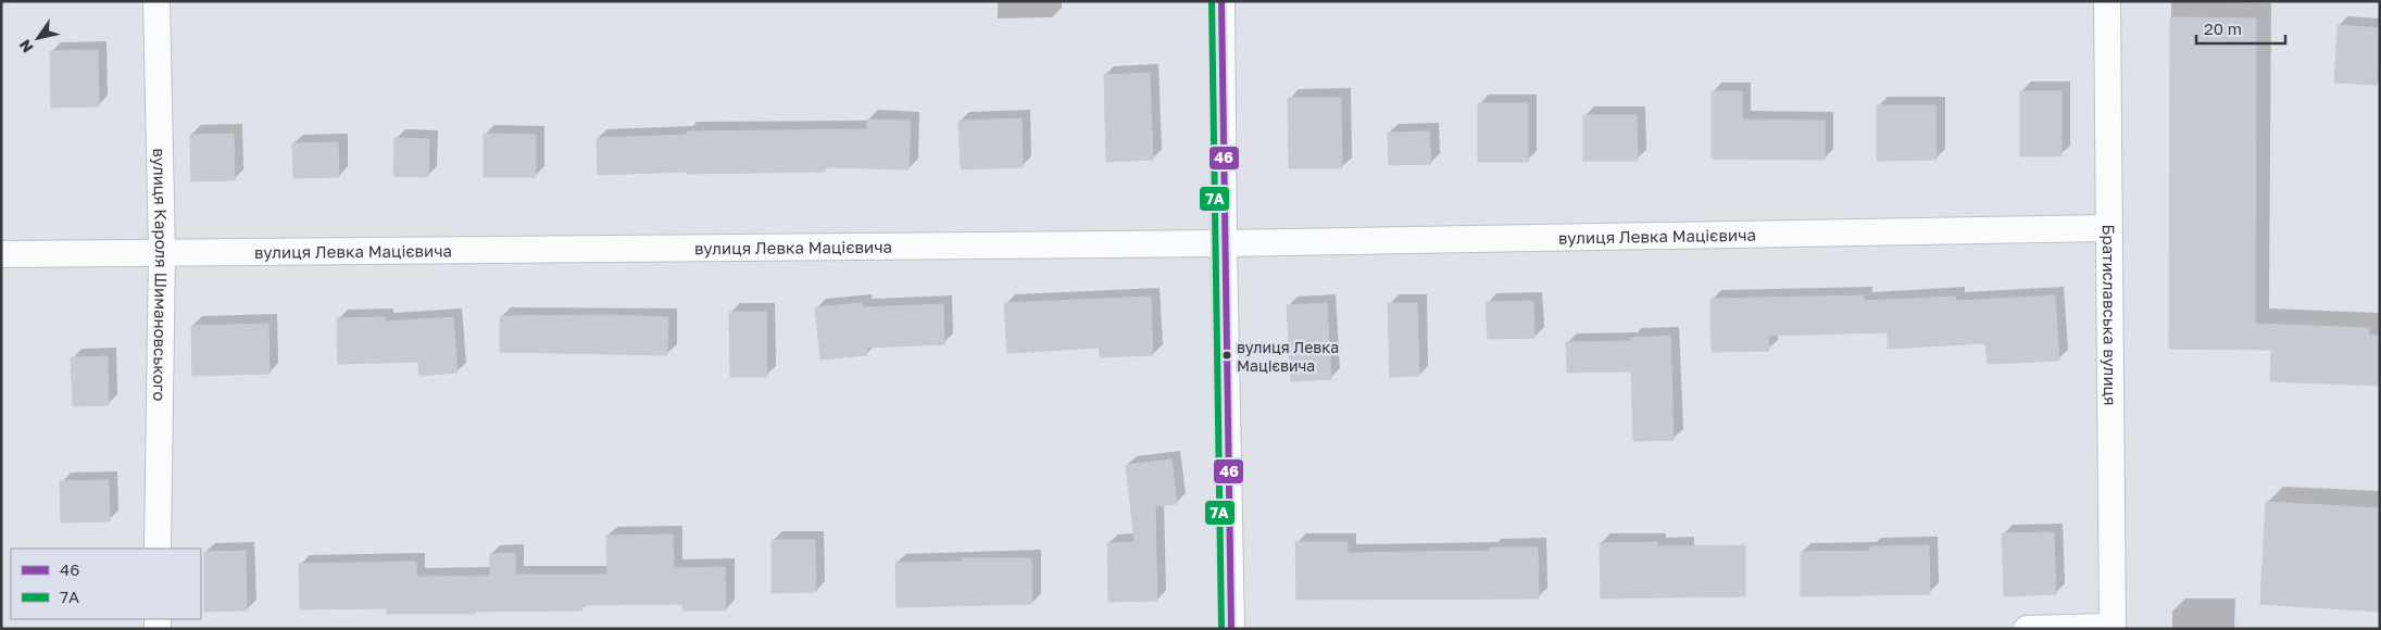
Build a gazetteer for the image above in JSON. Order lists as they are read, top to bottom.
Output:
{
  "streets": {
    "street": ["вулиця Левка Мацієвича", "вулиця Кароля Шимановського", "Братиславська вулиця"]
  },
  "crossings": [
    ["вулиця Левка Мацієвича", "вулиця Кароля Шимановського"],
    ["вулиця Левка Мацієвича", "Братиславська вулиця"]
  ],
  "places": ["вулиця Левка Мацієвича"],
  "lines": ["transit line 46", "transit line 7А"],
  "legend": ["46", "7А"],
  "scale_bar": "20 m",
  "north": "bottom left"
}
